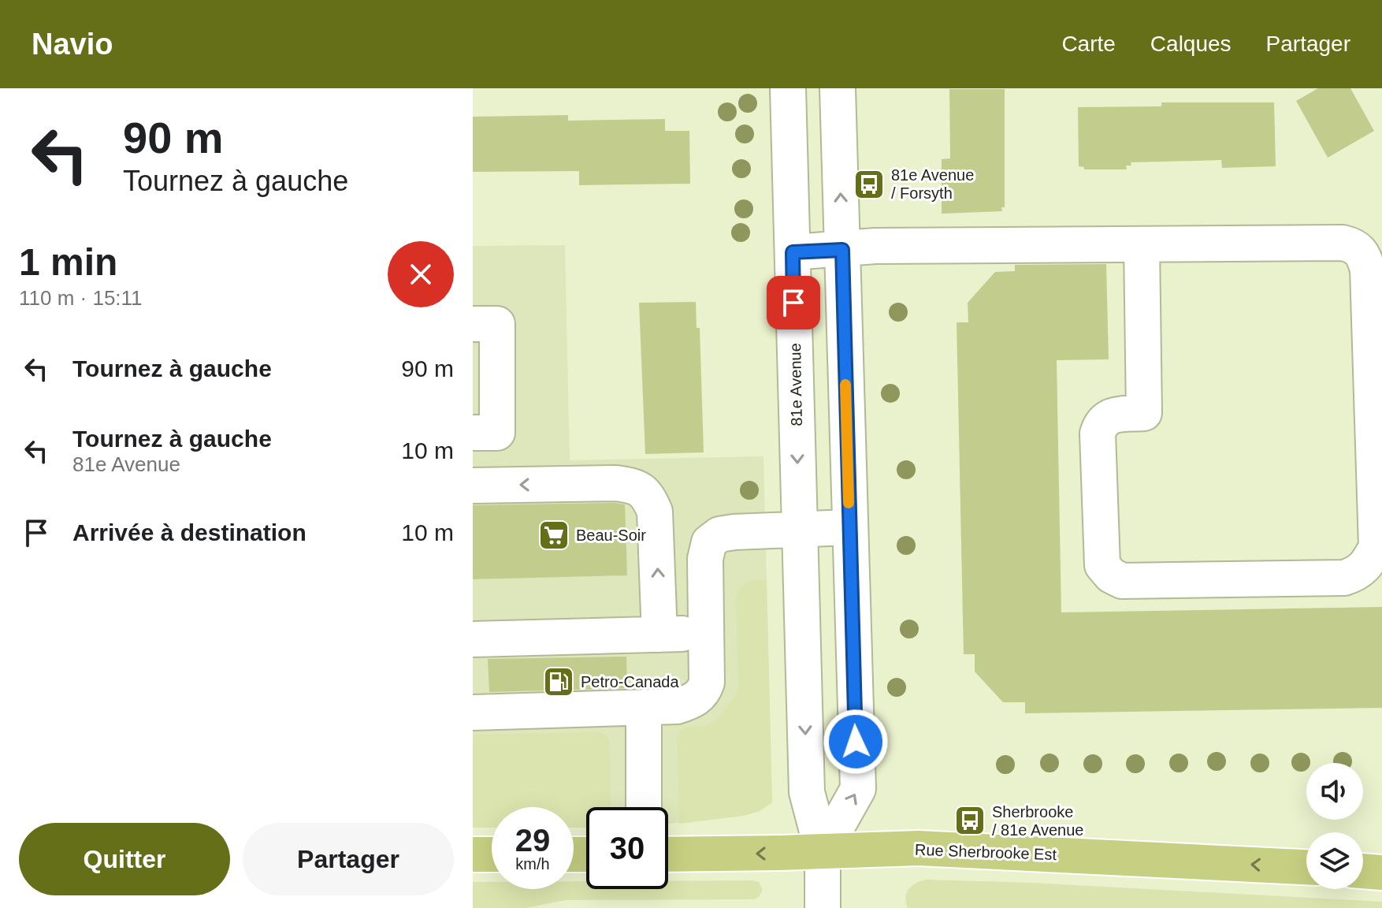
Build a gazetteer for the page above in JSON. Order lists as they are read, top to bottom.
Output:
{
  "streets": {
    "main road": ["Rue Sherbrooke Est"],
    "street": ["81e Avenue"]
  },
  "crossings": [
    ["81e Avenue", "Rue Sherbrooke Est"]
  ],
  "one_way": ["Rue Sherbrooke Est"],
  "places": {
    "bus stop": ["81e Avenue / Forsyth", "Sherbrooke / 81e Avenue"],
    "supermarket": ["Beau-Soir"],
    "fuel station": ["Petro-Canada"]
  },
  "page": {
    "header": "Navio",
    "nav": ["Carte", "Calques", "Partager"],
    "turn": ["90 m", "Tournez à gauche"],
    "heading": ["1 min", "110 m · 15:11"],
    "list": [
      {
        "name": "Tournez à gauche",
        "value": "90 m"
      },
      {
        "name": "Tournez à gauche",
        "note": "81e Avenue",
        "value": "10 m"
      },
      {
        "name": "Arrivée à destination",
        "value": "10 m"
      }
    ],
    "speed": "29 km/h",
    "limit": "30",
    "buttons": ["Quitter", "Partager"]
  }
}
